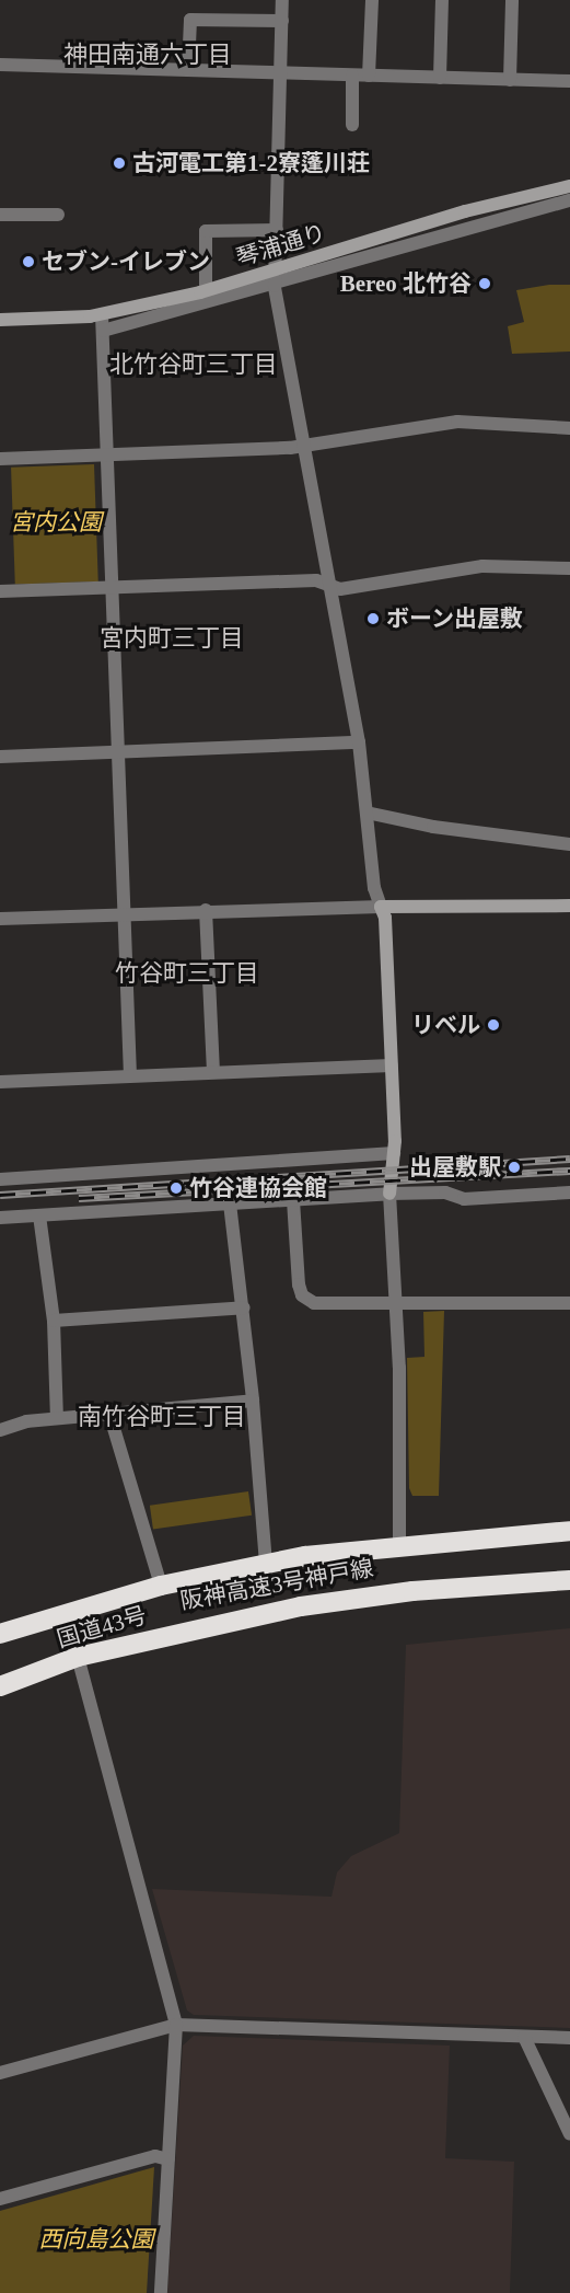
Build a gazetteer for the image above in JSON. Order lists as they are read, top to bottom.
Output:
{
  "streets": {
    "highway": ["阪神高速3号神戸線", "国道43号"],
    "street": ["琴浦通り"]
  },
  "crossings": [
    ["阪神高速3号神戸線", "国道43号"]
  ],
  "districts": [
    "神田南通六丁目",
    "北竹谷町三丁目",
    "宮内町三丁目",
    "竹谷町三丁目",
    "南竹谷町三丁目"
  ],
  "parks": ["宮内公園", "西向島公園"],
  "places": [
    "古河電工第1-2寮蓬川荘",
    "セブン-イレブン",
    "Bereo 北竹谷",
    "ボーン出屋敷",
    "リベル",
    "出屋敷駅",
    "竹谷連協会館"
  ]
}
